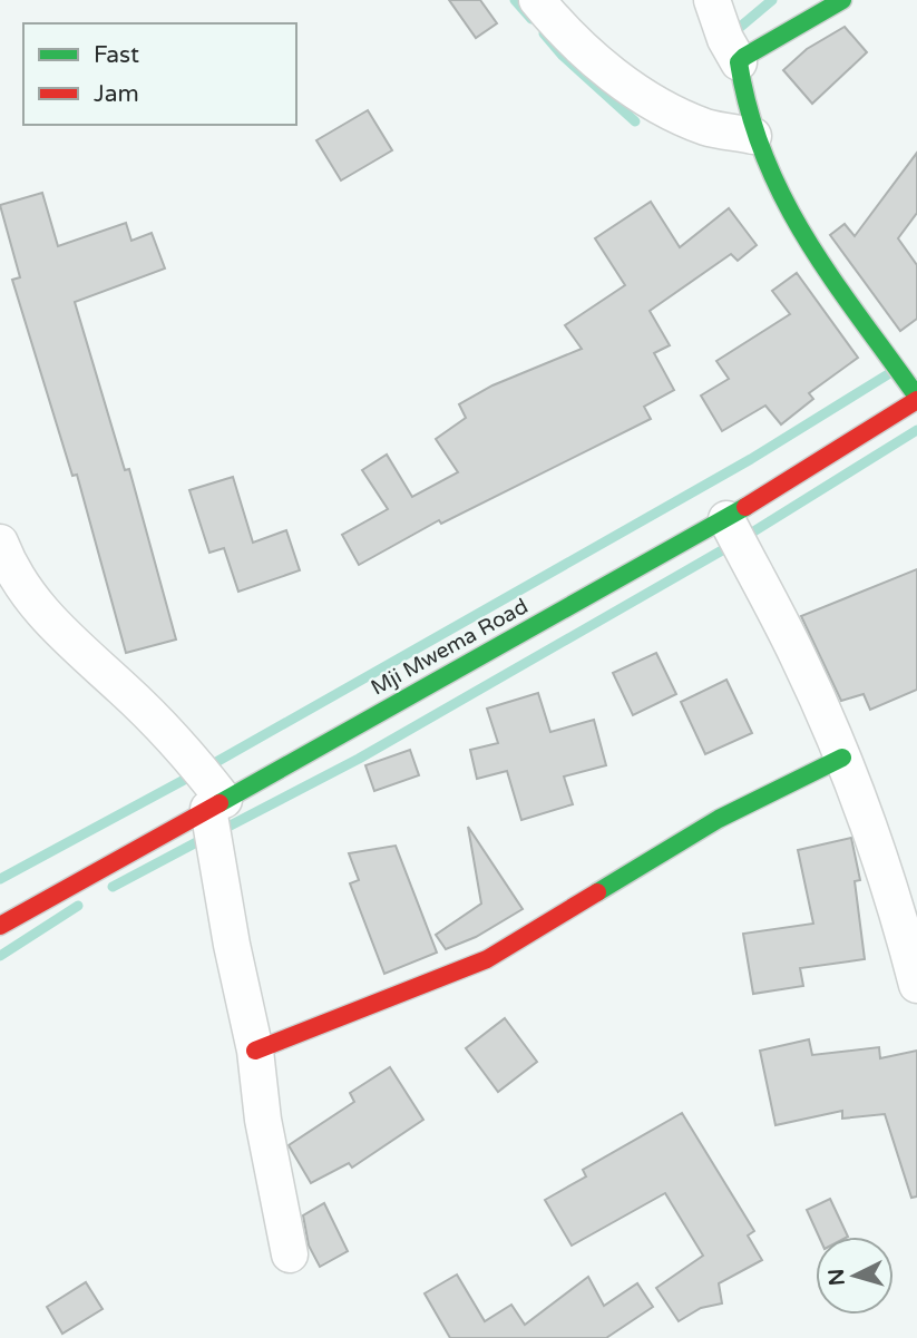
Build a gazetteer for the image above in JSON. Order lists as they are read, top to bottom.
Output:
{
  "streets": {
    "street": ["Mji Mwema Road"]
  },
  "legend": ["Fast", "Jam"],
  "north": "left"
}
